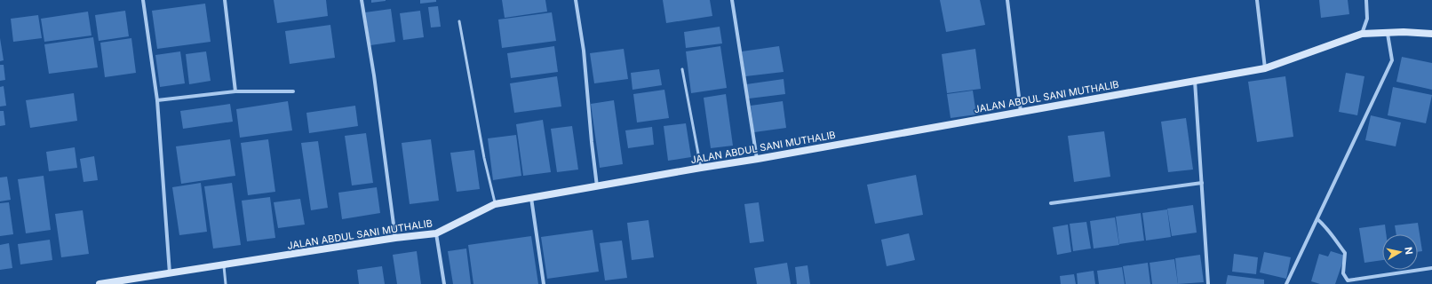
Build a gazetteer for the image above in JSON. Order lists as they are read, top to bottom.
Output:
{
  "streets": {
    "street": ["JALAN ABDUL SANI MUTHALIB"]
  },
  "north": "right"
}
